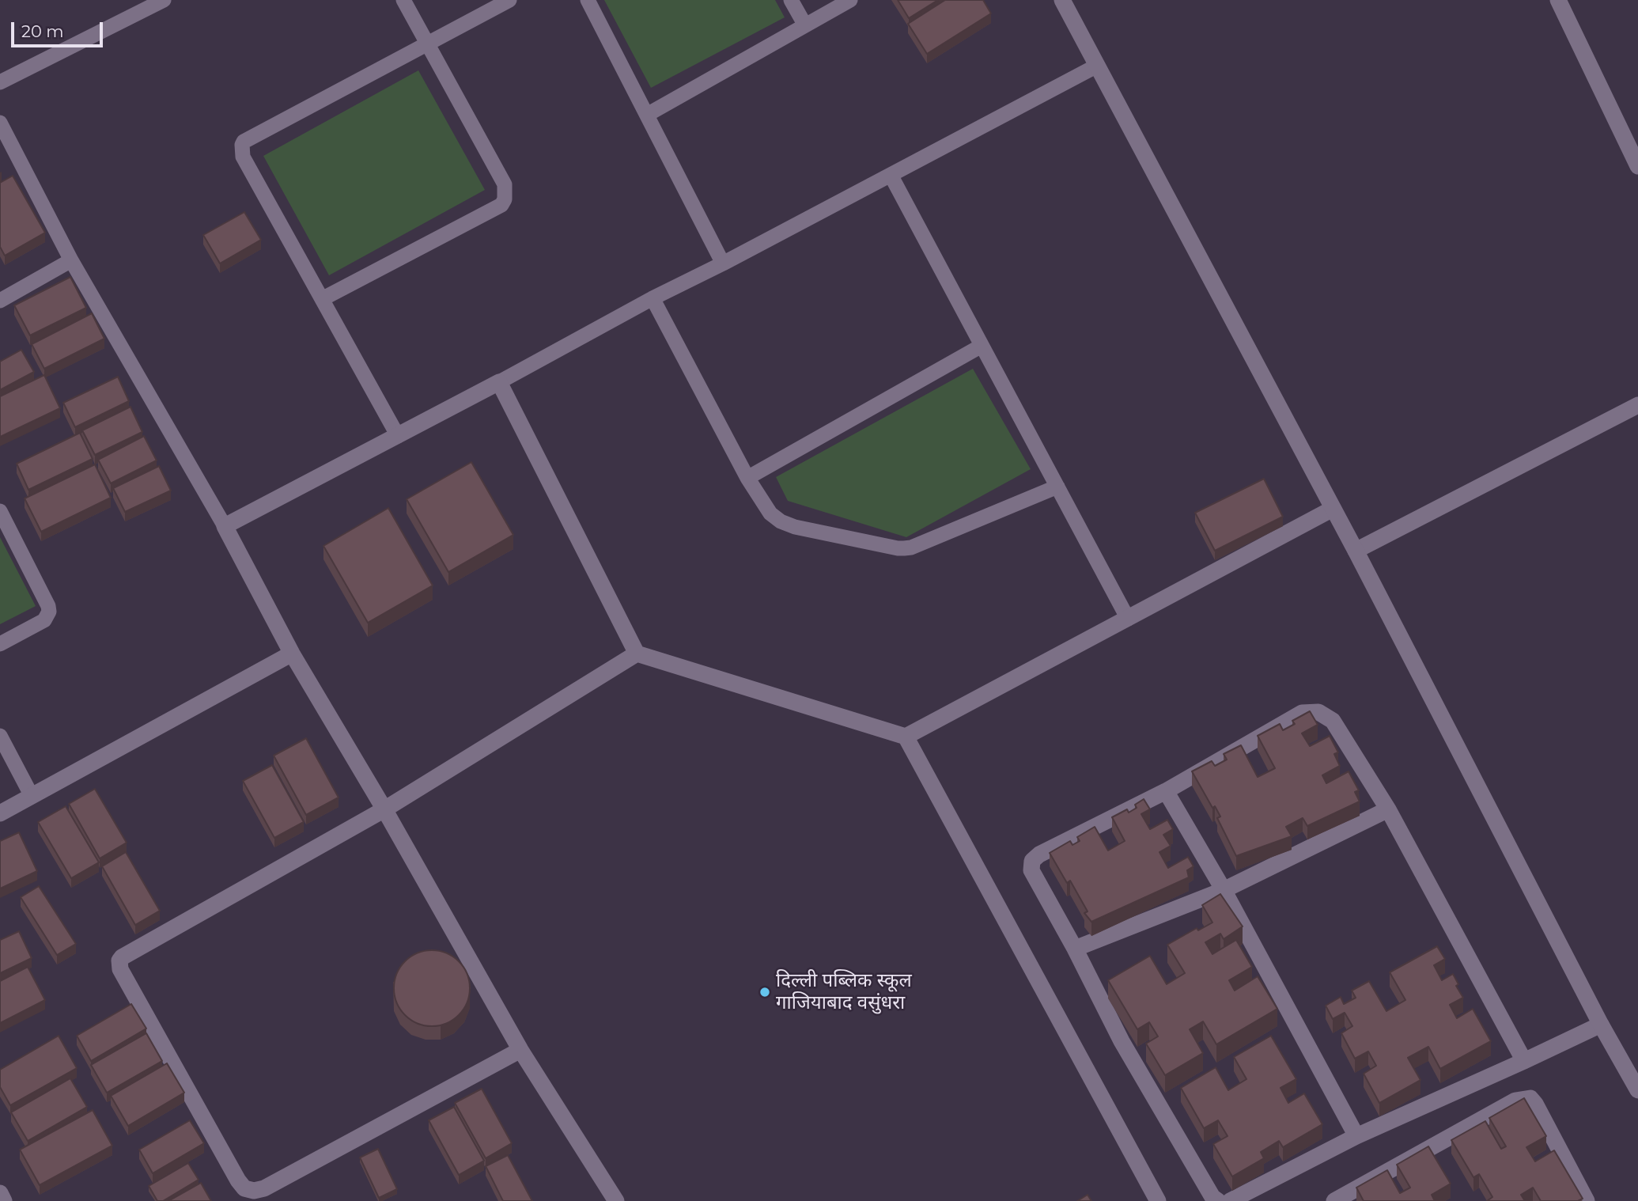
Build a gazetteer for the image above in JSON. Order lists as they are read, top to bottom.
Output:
{
  "places": ["दिल्ली पब्लिक स्कूल गाजियाबाद वसुंधरा"],
  "scale_bar": "20 m"
}
